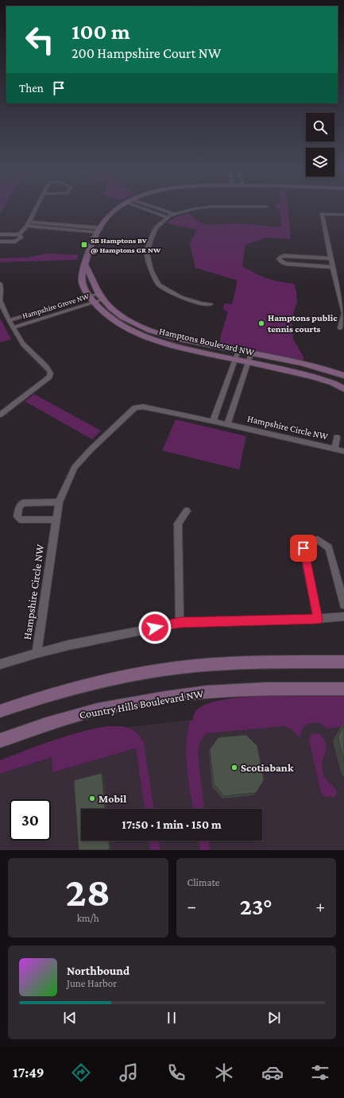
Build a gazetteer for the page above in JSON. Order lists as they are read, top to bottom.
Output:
{
  "streets": {
    "street": [
      "Hampshire Grove NW",
      "Hamptons Boulevard NW",
      "Hampshire Circle NW",
      "Country Hills Boulevard NW"
    ]
  },
  "crossings": [
    ["Hampshire Grove NW", "Hamptons Boulevard NW"]
  ],
  "places": {
    "transit": ["SB Hamptons BV @ Hamptons GR NW"],
    "other": ["Hamptons public tennis courts", "Scotiabank", "Mobil"]
  },
  "page": {
    "turn": ["100 m", "200 Hampshire Court NW"],
    "then": "Then",
    "limit": "30",
    "trip": "17:50 · 1 min · 150 m",
    "tile": [
      ["28", "km/h"],
      "Climate"
    ],
    "heat": ["−", "23°", "+"],
    "song": ["Northbound", "June Harbor"],
    "tabs": "17:49"
  }
}
